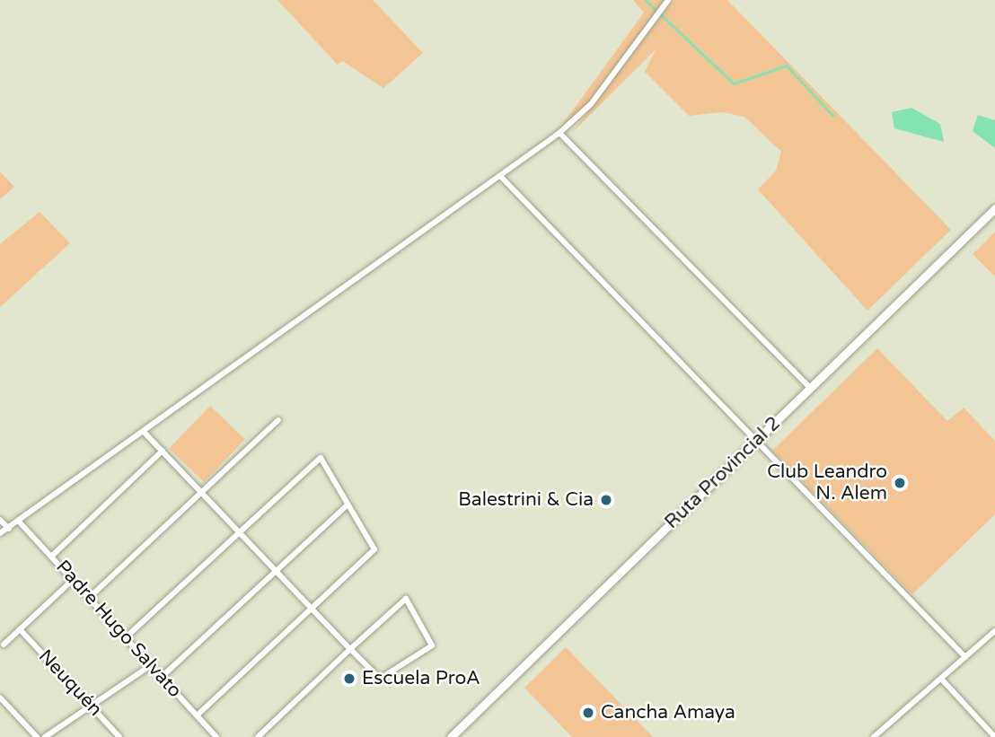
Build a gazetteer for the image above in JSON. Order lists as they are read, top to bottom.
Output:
{
  "streets": {
    "main road": ["Ruta Provincial 2"],
    "street": ["Padre Hugo Salvato", "Neuquén"]
  },
  "places": [
    "Club Leandro N. Alem",
    "Balestrini & Cia",
    "Escuela ProA",
    "Cancha Amaya"
  ]
}
